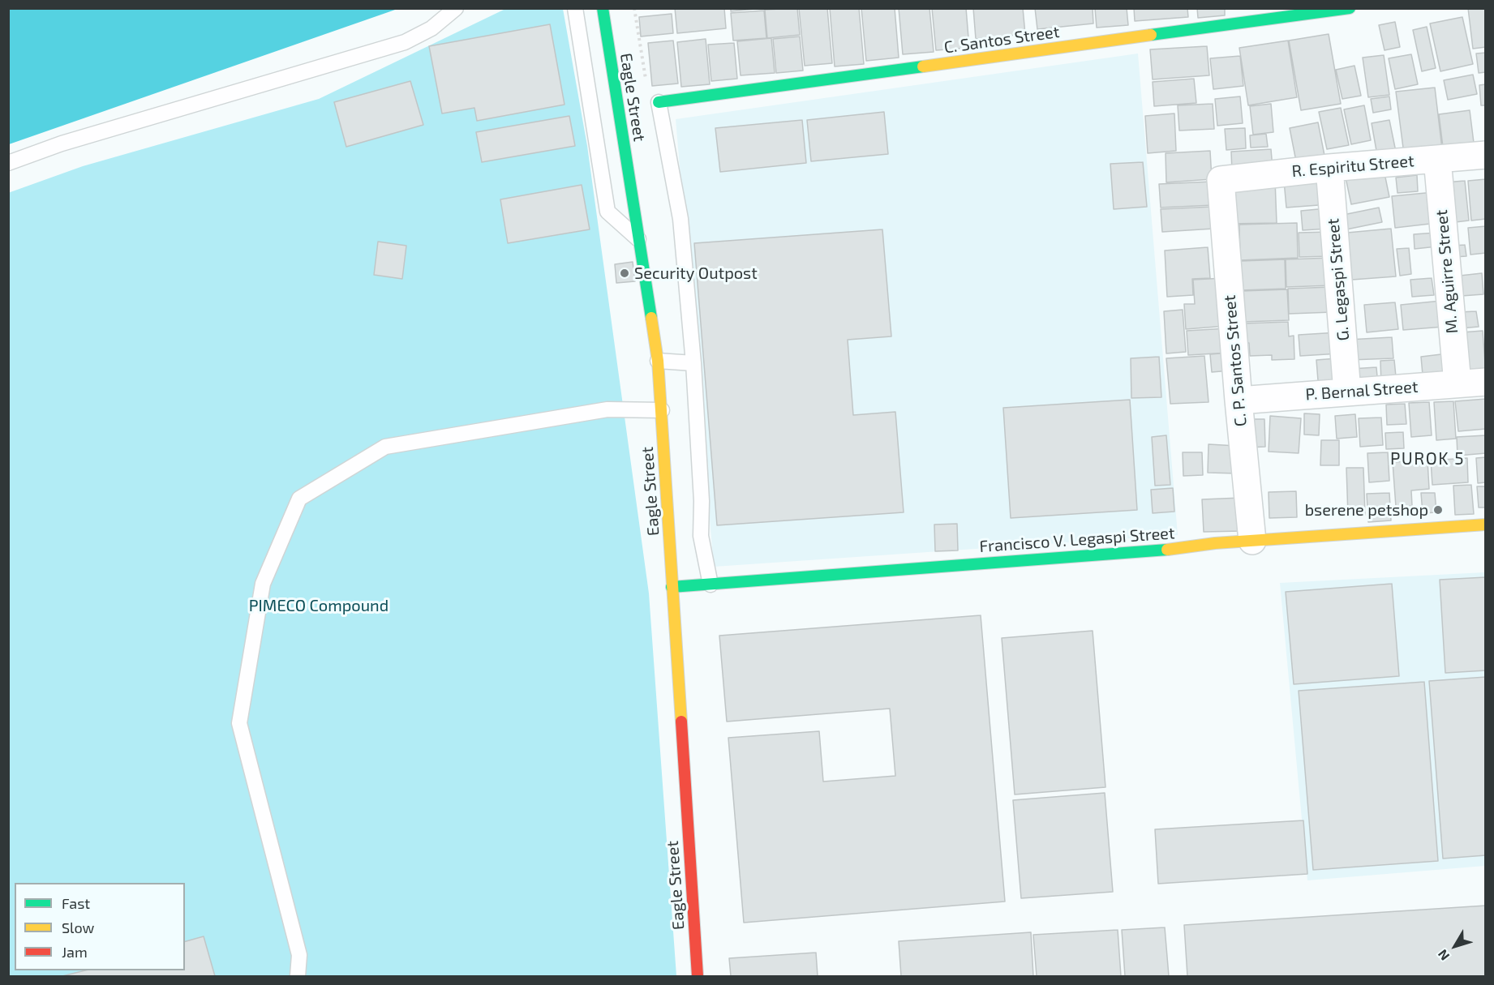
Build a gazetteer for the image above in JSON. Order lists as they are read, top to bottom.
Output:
{
  "streets": {
    "street": [
      "C. Santos Street",
      "Eagle Street",
      "R. Espiritu Street",
      "M. Aguirre Street",
      "G. Legaspi Street",
      "C. P. Santos Street",
      "P. Bernal Street",
      "Francisco V. Legaspi Street"
    ]
  },
  "crossings": [
    ["Eagle Street", "Francisco V. Legaspi Street"],
    ["R. Espiritu Street", "M. Aguirre Street"],
    ["R. Espiritu Street", "G. Legaspi Street"],
    ["R. Espiritu Street", "C. P. Santos Street"],
    ["M. Aguirre Street", "P. Bernal Street"],
    ["G. Legaspi Street", "P. Bernal Street"],
    ["C. P. Santos Street", "P. Bernal Street"],
    ["C. P. Santos Street", "Francisco V. Legaspi Street"]
  ],
  "districts": ["PUROK 5"],
  "parks": ["PIMECO Compound"],
  "places": ["Security Outpost", "bserene petshop"],
  "legend": ["Fast", "Slow", "Jam"],
  "north": "bottom left"
}
